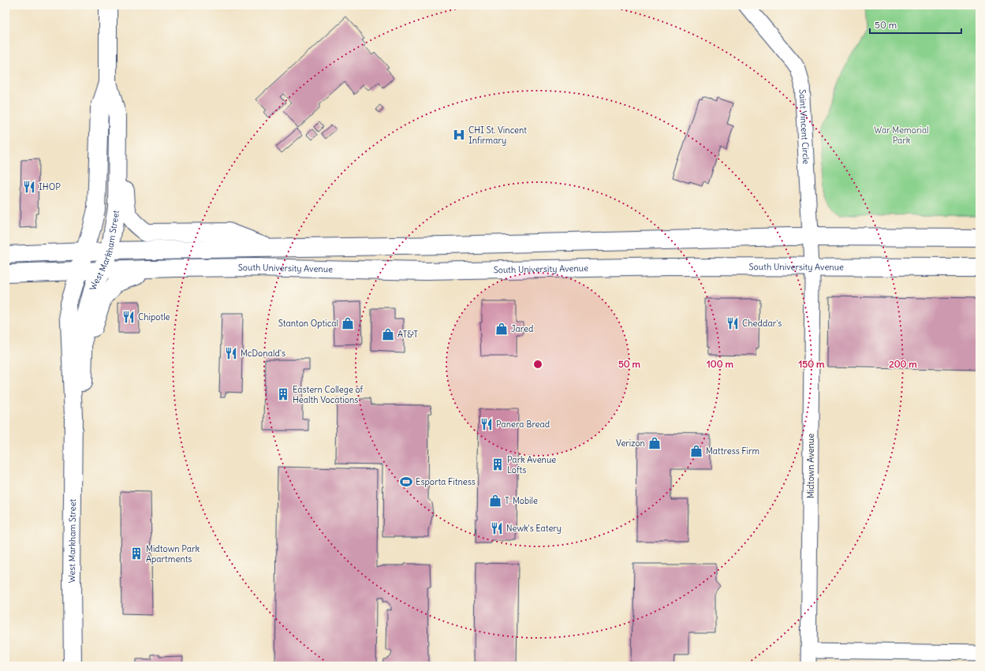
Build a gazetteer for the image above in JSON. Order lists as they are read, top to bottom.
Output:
{
  "streets": {
    "main road": ["West Markham Street", "South University Avenue"],
    "street": ["Saint Vincent Circle", "Midtown Avenue"]
  },
  "crossings": [
    ["Saint Vincent Circle", "South University Avenue"],
    ["Saint Vincent Circle", "Midtown Avenue"],
    ["West Markham Street", "South University Avenue"],
    ["South University Avenue", "Midtown Avenue"]
  ],
  "parks": ["War Memorial Park"],
  "places": {
    "hospital": ["CHI St. Vincent Infirmary"],
    "restaurant": [
      "IHOP",
      "Chipotle",
      "Cheddar's",
      "McDonald's",
      "Panera Bread",
      "Newk's Eatery"
    ],
    "shop": [
      "Stanton Optical",
      "Jared",
      "AT&T",
      "Verizon",
      "Mattress Firm",
      "T-Mobile"
    ],
    "building": ["Eastern College of Health Vocations", "Park Avenue Lofts", "Midtown Park Apartments"],
    "sports": ["Esporta Fitness"]
  },
  "scale_bar": "50 m",
  "rings": [
    "50 m",
    "100 m",
    "150 m",
    "200 m"
  ]
}
